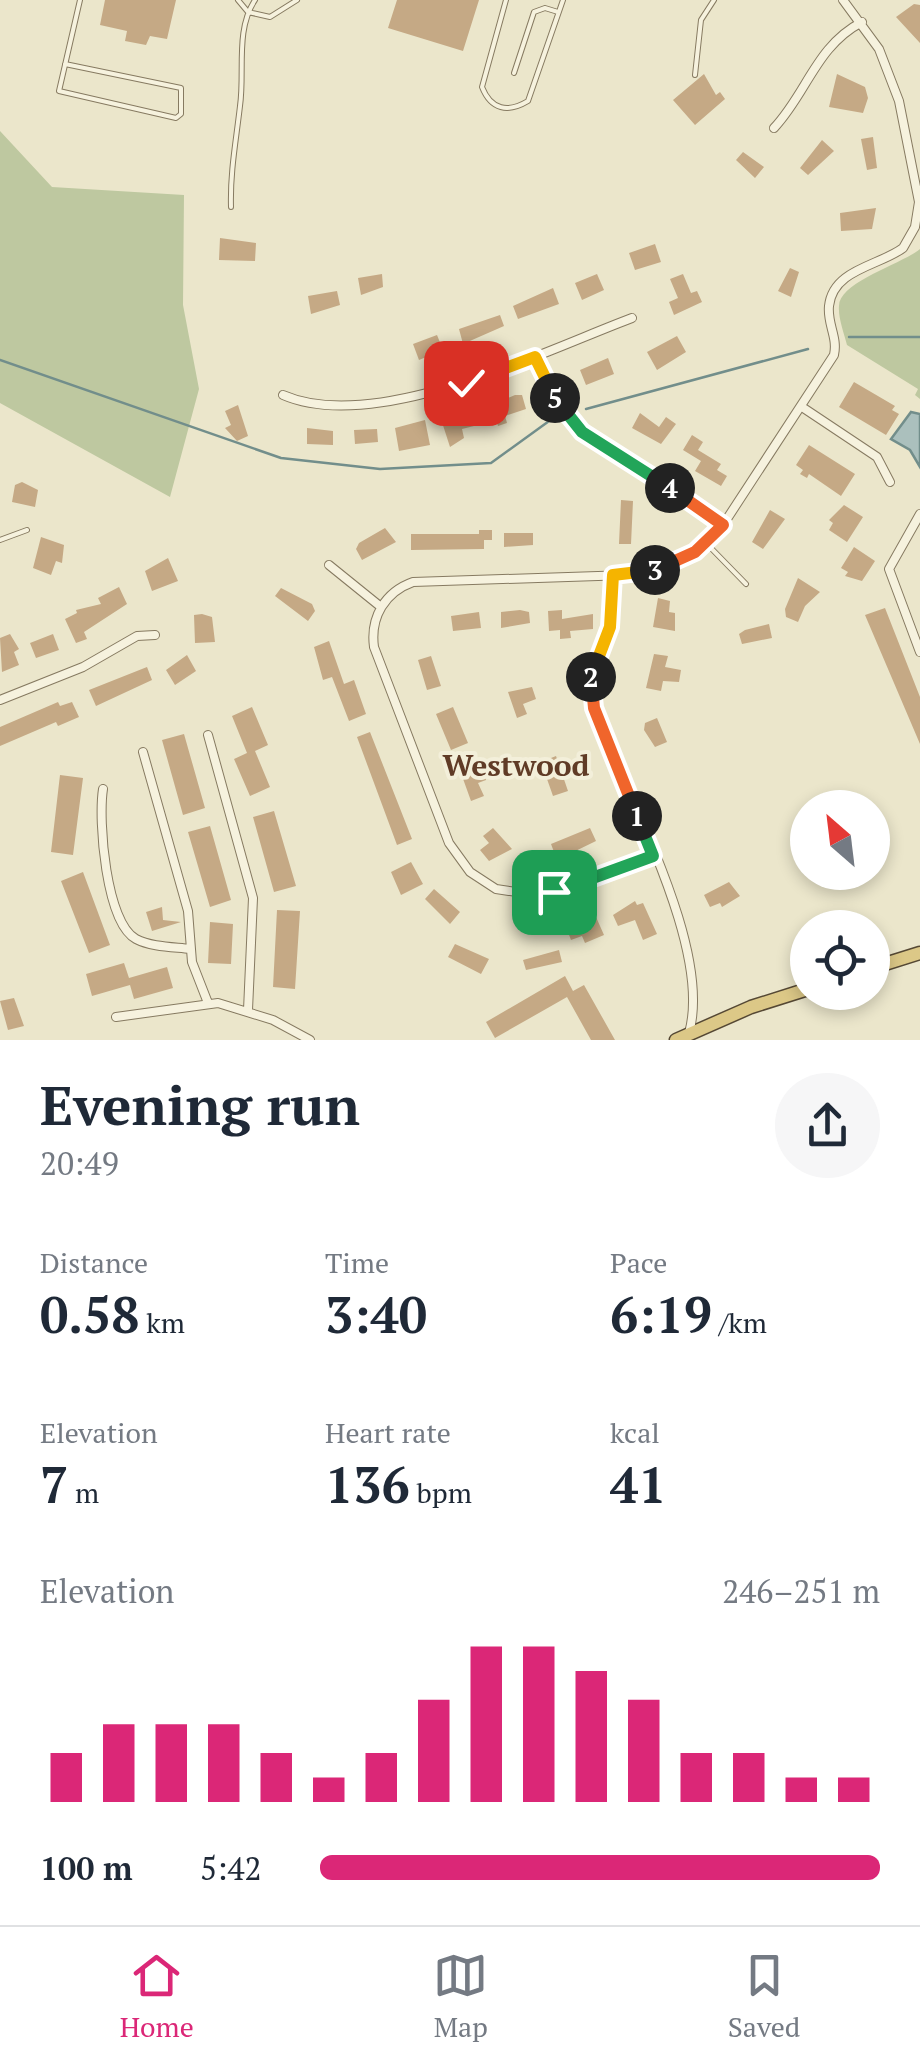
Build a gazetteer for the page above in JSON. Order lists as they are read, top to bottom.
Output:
{
  "districts": ["Westwood"],
  "north": "top left",
  "page": {
    "pins": [
      "5",
      "4",
      "3",
      "2",
      "1"
    ],
    "heading": ["Evening run", "20:49"],
    "stats": [
      ["Distance", "0.58 km"],
      ["Time", "3:40"],
      ["Pace", "6:19 /km"],
      ["Elevation", "7 m"],
      ["Heart rate", "136 bpm"],
      ["kcal", "41"]
    ],
    "chart": ["Elevation", "246–251 m"],
    "list": [
      {
        "name": "100 m",
        "note": "5:42"
      }
    ],
    "tabs": ["Home", "Map", "Saved"]
  }
}
